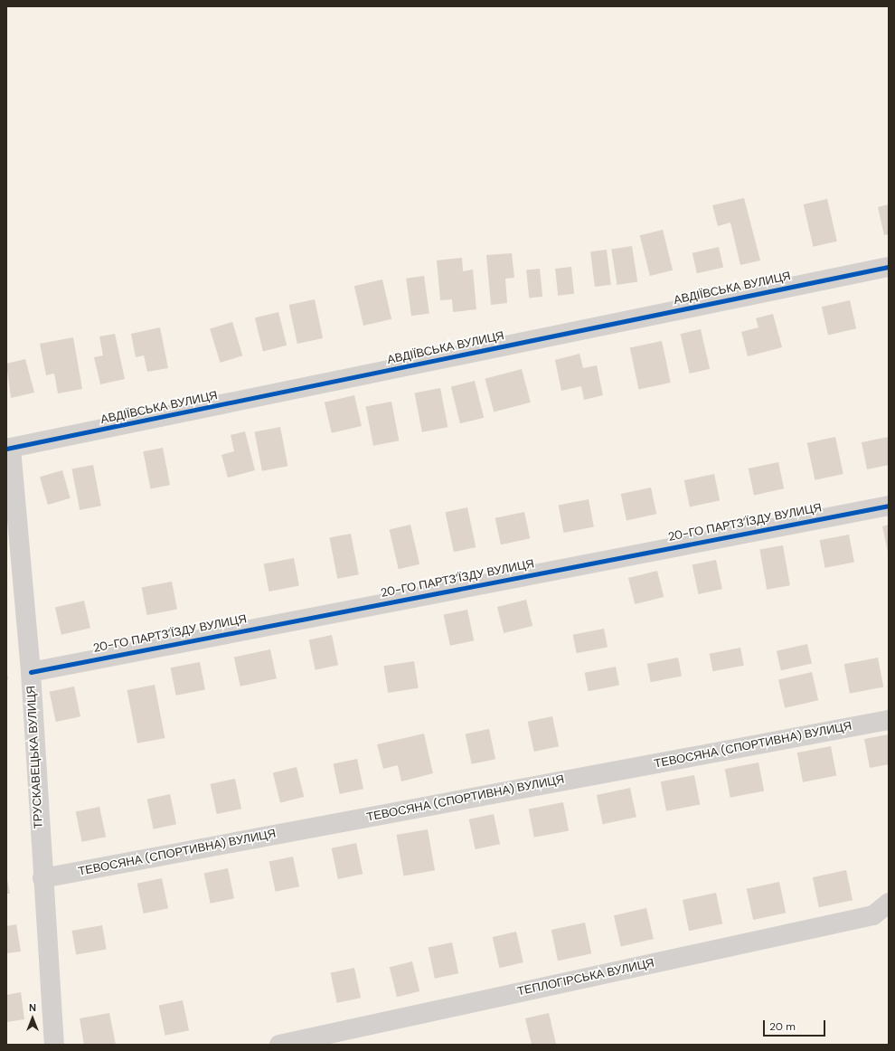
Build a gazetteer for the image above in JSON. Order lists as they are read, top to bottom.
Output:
{
  "streets": {
    "street": [
      "АВДІЇВСЬКА ВУЛИЦЯ",
      "20-ГО ПАРТЗ’ЇЗДУ ВУЛИЦЯ",
      "ТЕВОСЯНА (СПОРТИВНА) ВУЛИЦЯ",
      "ТРУСКАВЕЦЬКА ВУЛИЦЯ",
      "ТЕПЛОГІРСЬКА ВУЛИЦЯ"
    ]
  },
  "crossings": [
    ["АВДІЇВСЬКА ВУЛИЦЯ", "ТРУСКАВЕЦЬКА ВУЛИЦЯ"],
    ["20-ГО ПАРТЗ’ЇЗДУ ВУЛИЦЯ", "ТРУСКАВЕЦЬКА ВУЛИЦЯ"],
    ["ТЕВОСЯНА (СПОРТИВНА) ВУЛИЦЯ", "ТРУСКАВЕЦЬКА ВУЛИЦЯ"]
  ],
  "scale_bar": "20 m",
  "north": "top"
}
